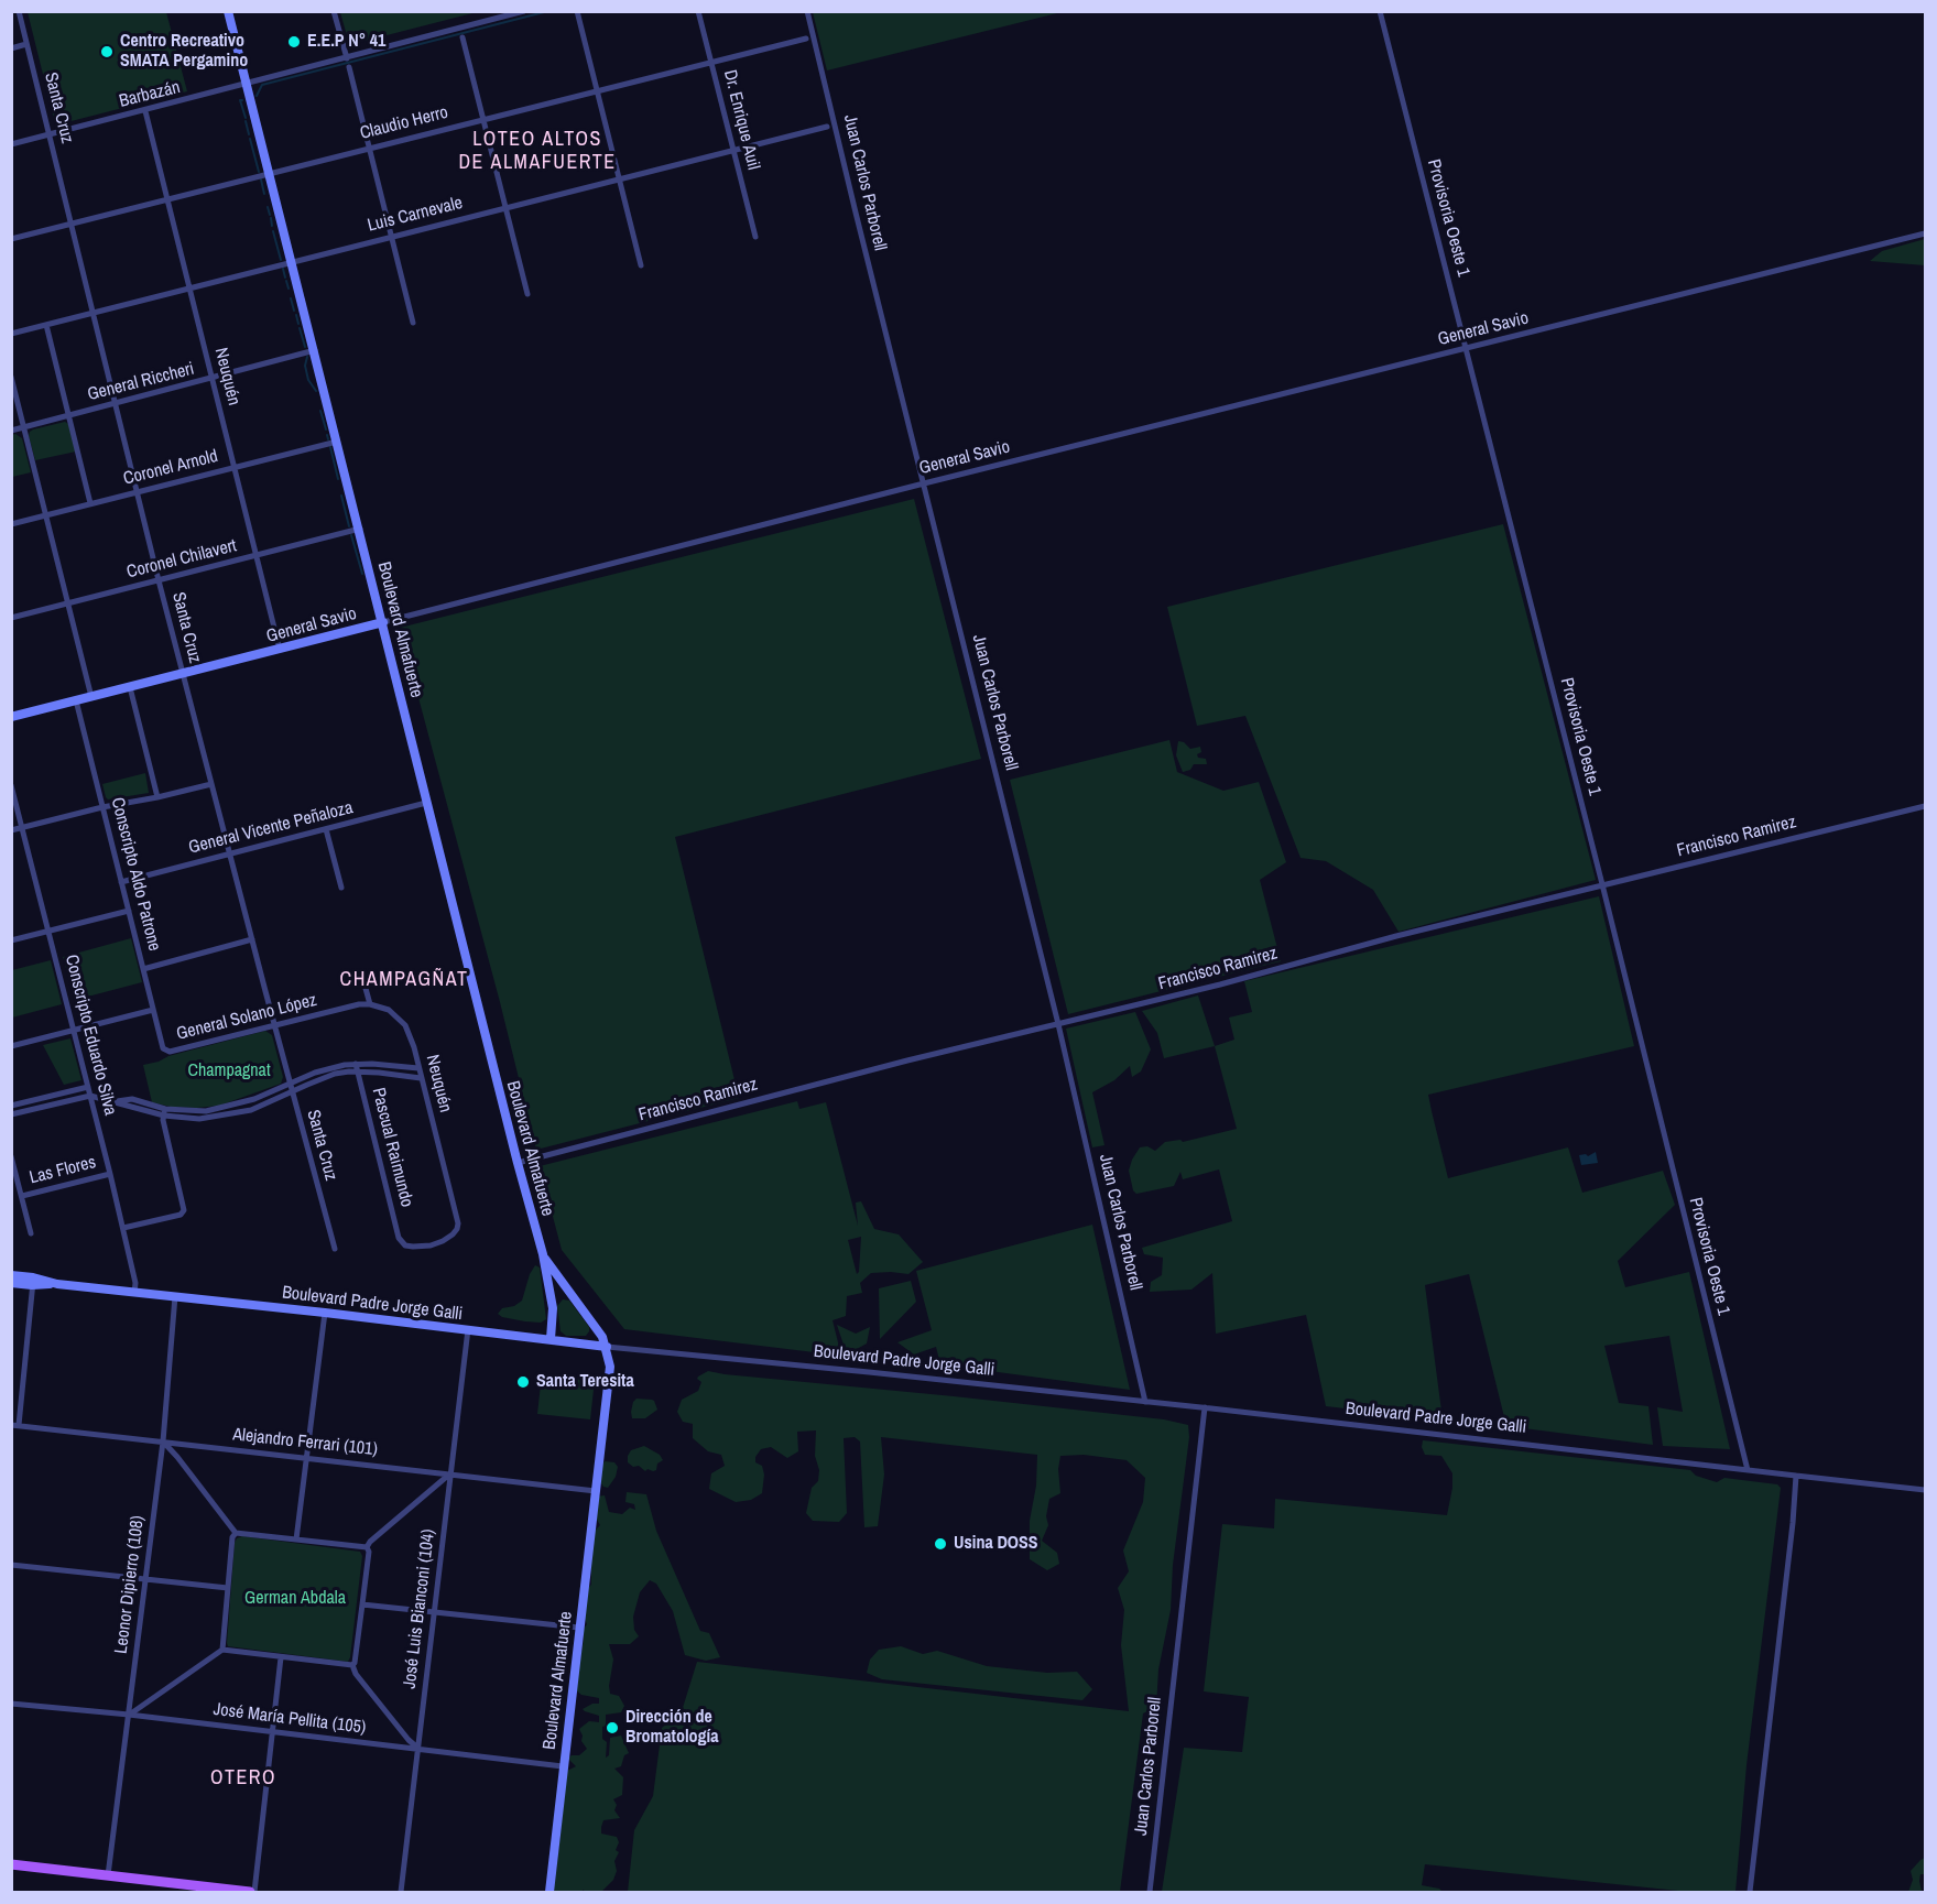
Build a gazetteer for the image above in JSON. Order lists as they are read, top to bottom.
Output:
{
  "streets": {
    "main road": ["General Savio", "Boulevard Almafuerte", "Boulevard Padre Jorge Galli"],
    "street": [
      "Barbazán",
      "Santa Cruz",
      "Dr. Enrique Auil",
      "Claudio Herro",
      "Juan Carlos Parborell",
      "Luis Carnevale",
      "Provisoria Oeste 1",
      "Neuquén",
      "General Riccheri",
      "Coronel Arnold",
      "Coronel Chilavert",
      "General Vicente Peñaloza",
      "Francisco Ramirez",
      "Conscripto Aldo Patrone",
      "General Solano López",
      "Conscripto Eduardo Silva",
      "Pascual Raimundo",
      "Las Flores",
      "Alejandro Ferrari (101)",
      "Leonor Dipierro (108)",
      "José Luis Bianconi (104)",
      "José María Pellita (105)"
    ]
  },
  "crossings": [
    ["Barbazán", "Santa Cruz"],
    ["Barbazán", "Neuquén"],
    ["Barbazán", "Boulevard Almafuerte"],
    ["Santa Cruz", "Claudio Herro"],
    ["Santa Cruz", "Luis Carnevale"],
    ["Santa Cruz", "General Savio"],
    ["Santa Cruz", "General Riccheri"],
    ["Santa Cruz", "Coronel Arnold"],
    ["Santa Cruz", "Coronel Chilavert"],
    ["Santa Cruz", "General Vicente Peñaloza"],
    ["Santa Cruz", "General Solano López"],
    ["Dr. Enrique Auil", "Claudio Herro"],
    ["Dr. Enrique Auil", "Luis Carnevale"],
    ["Claudio Herro", "Neuquén"],
    ["Claudio Herro", "Boulevard Almafuerte"],
    ["Juan Carlos Parborell", "General Savio"],
    ["Juan Carlos Parborell", "Francisco Ramirez"],
    ["Juan Carlos Parborell", "Boulevard Padre Jorge Galli"],
    ["Luis Carnevale", "Neuquén"],
    ["Luis Carnevale", "Boulevard Almafuerte"],
    ["Provisoria Oeste 1", "General Savio"],
    ["Provisoria Oeste 1", "Francisco Ramirez"],
    ["Provisoria Oeste 1", "Boulevard Padre Jorge Galli"],
    ["General Savio", "Neuquén"],
    ["General Savio", "Boulevard Almafuerte"],
    ["General Savio", "Conscripto Aldo Patrone"],
    ["Neuquén", "General Riccheri"],
    ["Neuquén", "Coronel Arnold"],
    ["Neuquén", "Coronel Chilavert"],
    ["Neuquén", "General Solano López"],
    ["Neuquén", "Pascual Raimundo"],
    ["General Riccheri", "Boulevard Almafuerte"],
    ["Coronel Arnold", "Boulevard Almafuerte"],
    ["Coronel Chilavert", "Boulevard Almafuerte"],
    ["Boulevard Almafuerte", "General Vicente Peñaloza"],
    ["Boulevard Almafuerte", "Francisco Ramirez"],
    ["Boulevard Almafuerte", "Boulevard Padre Jorge Galli"],
    ["Boulevard Almafuerte", "Alejandro Ferrari (101)"],
    ["Boulevard Almafuerte", "José María Pellita (105)"],
    ["General Vicente Peñaloza", "Conscripto Aldo Patrone"],
    ["Conscripto Aldo Patrone", "General Solano López"],
    ["General Solano López", "Conscripto Eduardo Silva"],
    ["Conscripto Eduardo Silva", "Las Flores"],
    ["Conscripto Eduardo Silva", "Boulevard Padre Jorge Galli"],
    ["Boulevard Padre Jorge Galli", "Leonor Dipierro (108)"],
    ["Boulevard Padre Jorge Galli", "José Luis Bianconi (104)"],
    ["Alejandro Ferrari (101)", "Leonor Dipierro (108)"],
    ["Alejandro Ferrari (101)", "José Luis Bianconi (104)"],
    ["Leonor Dipierro (108)", "José María Pellita (105)"],
    ["José Luis Bianconi (104)", "José María Pellita (105)"]
  ],
  "districts": ["LOTEO ALTOS DE ALMAFUERTE", "CHAMPAGÑAT", "OTERO"],
  "parks": ["Champagnat", "German Abdala"],
  "places": [
    "E.E.P N° 41",
    "Centro Recreativo SMATA Pergamino",
    "Santa Teresita",
    "Usina DOSS",
    "Dirección de Bromatología"
  ]
}
